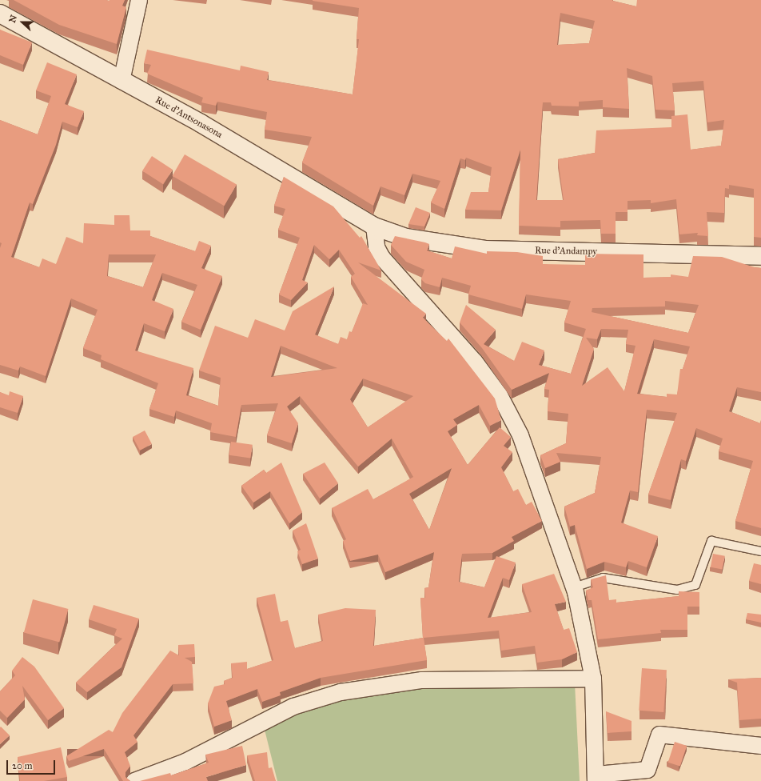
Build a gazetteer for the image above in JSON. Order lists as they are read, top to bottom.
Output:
{
  "streets": {
    "street": ["Rue d'Antsonasona", "Rue d'Andampy"]
  },
  "crossings": [
    ["Rue d'Antsonasona", "Rue d'Andampy"]
  ],
  "scale_bar": "20 m",
  "north": "left"
}
